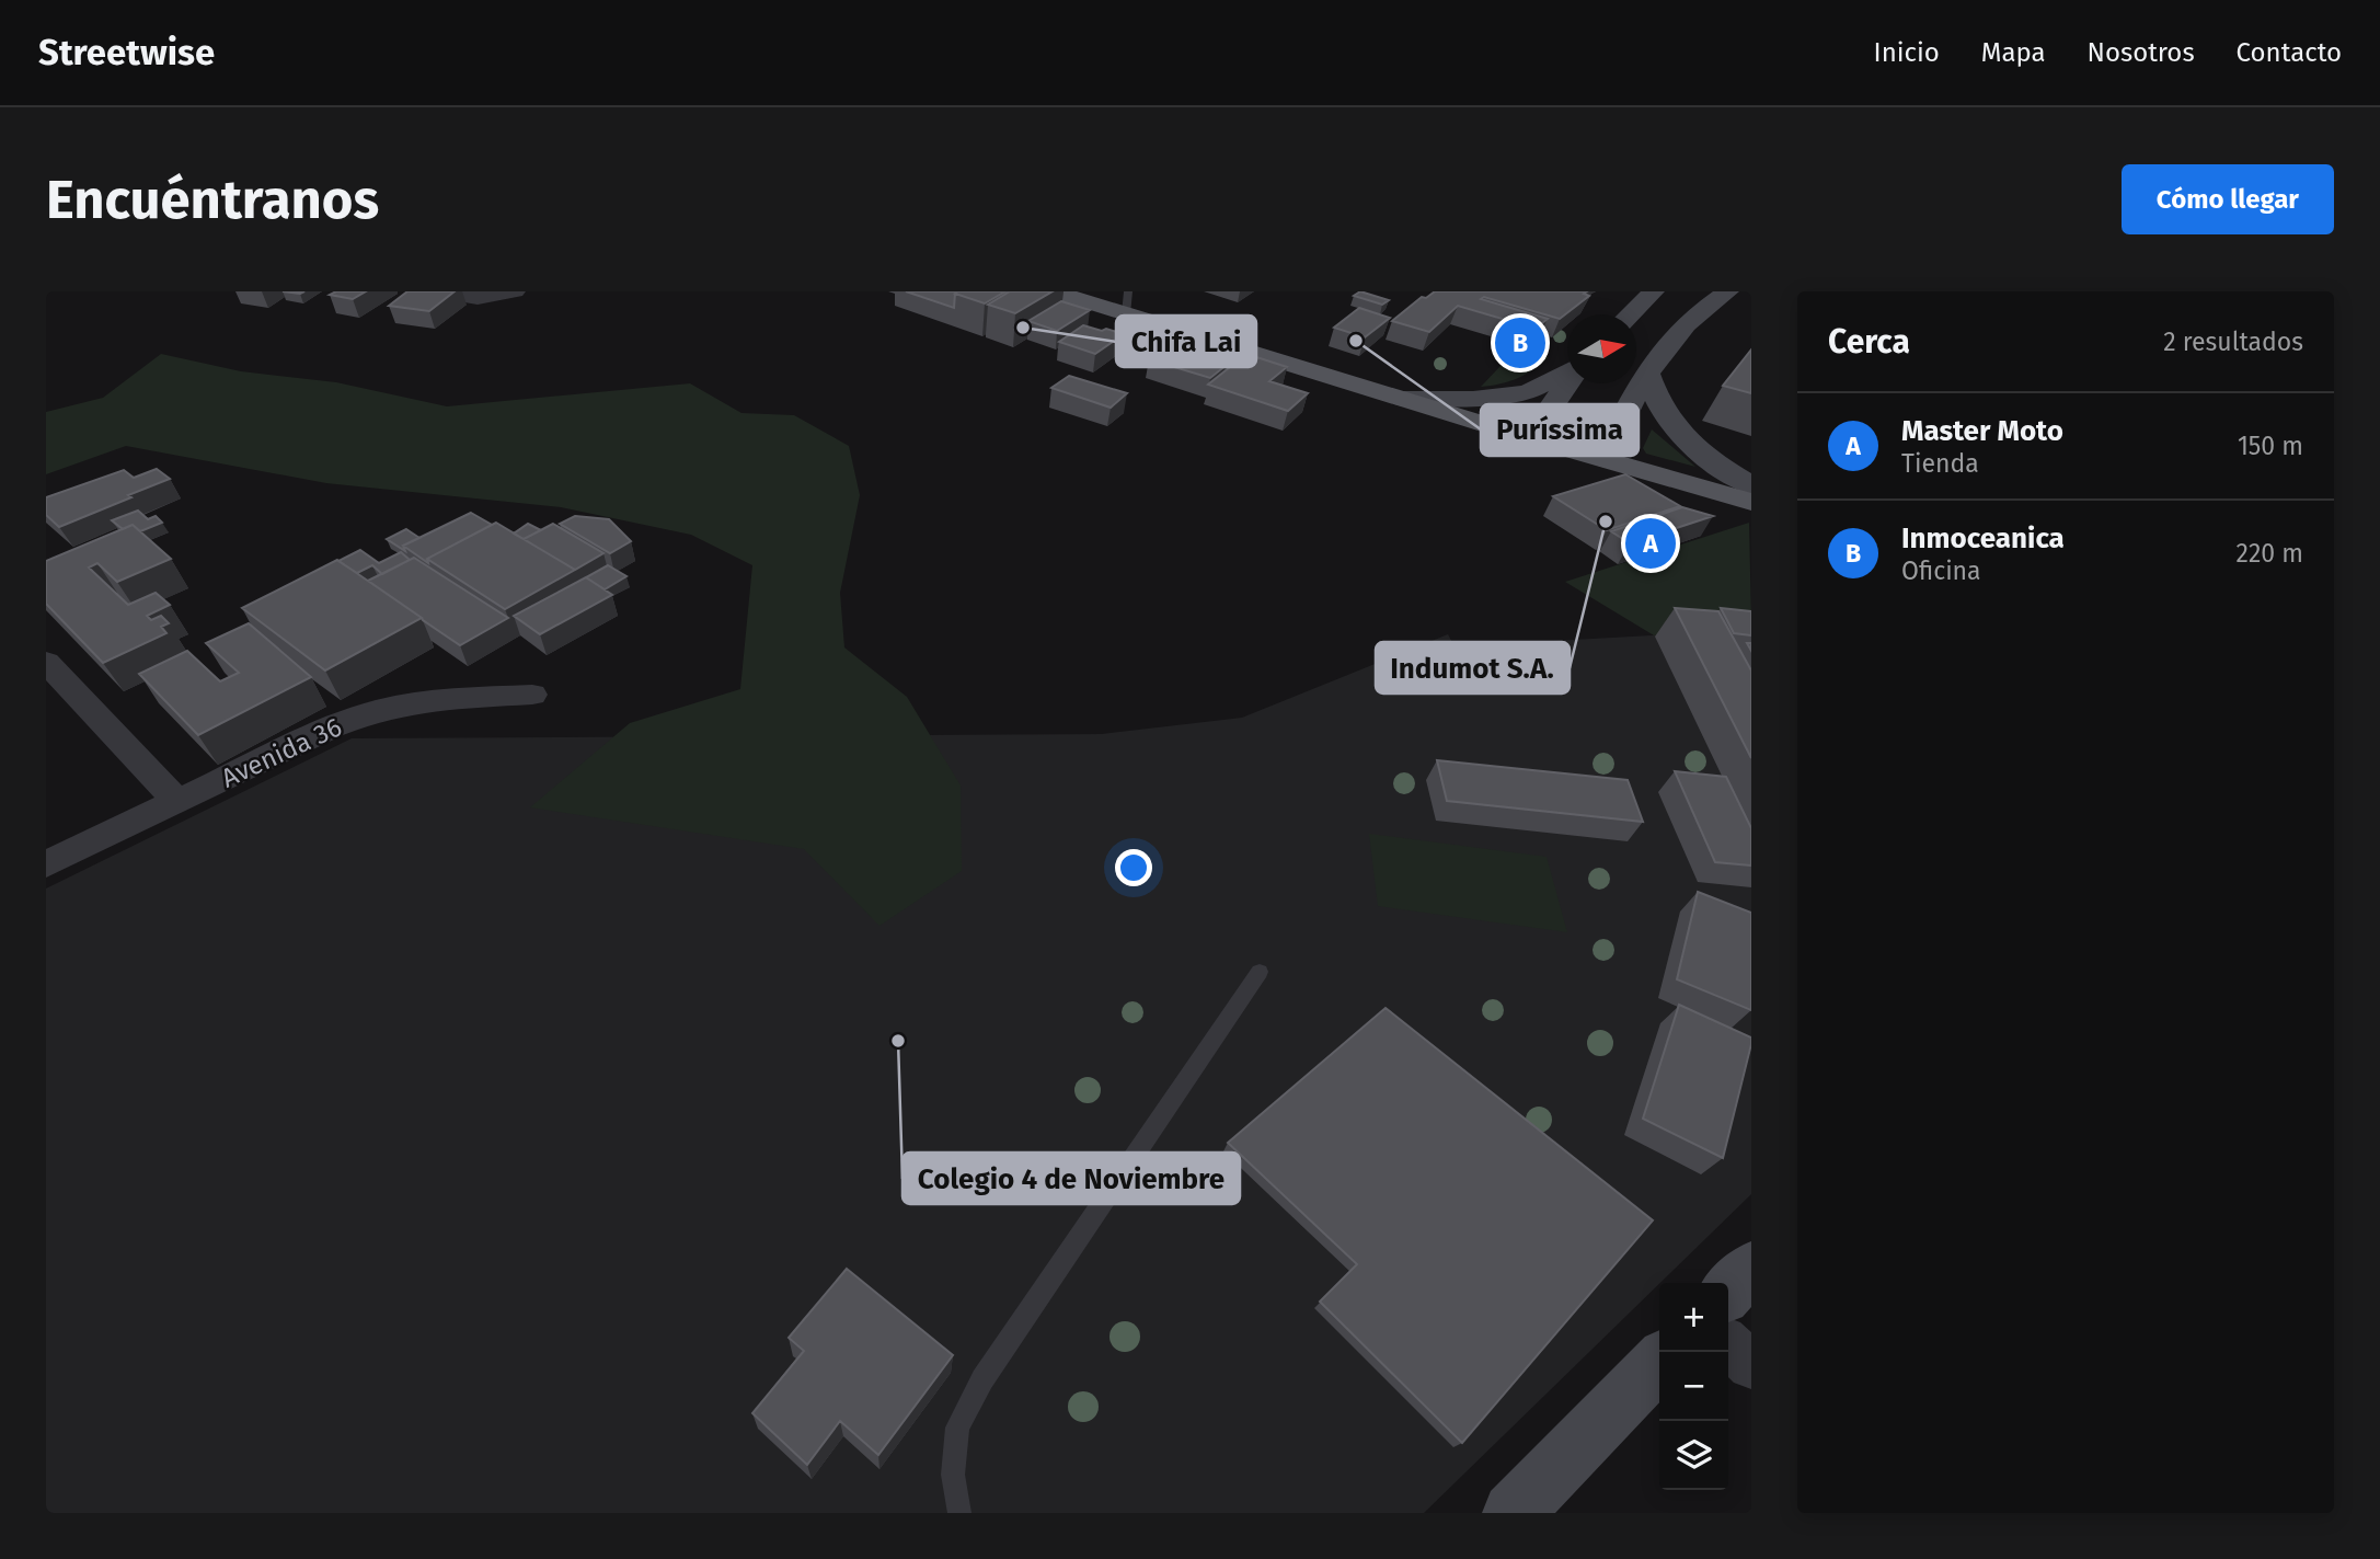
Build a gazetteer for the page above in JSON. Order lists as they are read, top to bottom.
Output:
{
  "streets": {
    "street": ["Avenida 36"]
  },
  "places": [
    "Chifa Lai",
    "Puríssima",
    "Indumot S.A.",
    "Colegio 4 de Noviembre"
  ],
  "north": "right",
  "page": {
    "header": "Streetwise",
    "nav": [
      "Inicio",
      "Mapa",
      "Nosotros",
      "Contacto"
    ],
    "buttons": "Cómo llegar",
    "title": "Encuéntranos",
    "heading": ["Cerca", "2 resultados"],
    "pins": ["B", "A"],
    "list": [
      {
        "mark": "A",
        "name": "Master Moto",
        "note": "Tienda",
        "value": "150 m"
      },
      {
        "mark": "B",
        "name": "Inmoceanica",
        "note": "Oficina",
        "value": "220 m"
      }
    ],
    "map_buttons": ["+", "−"]
  }
}
